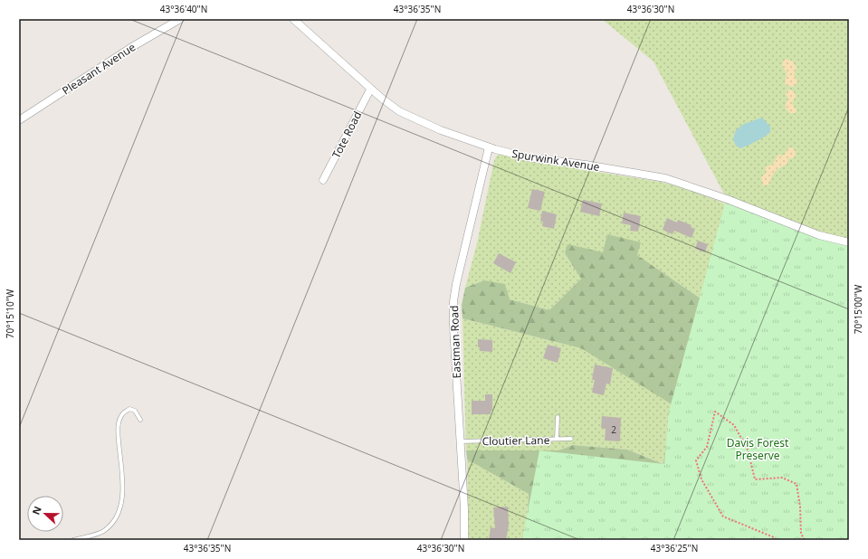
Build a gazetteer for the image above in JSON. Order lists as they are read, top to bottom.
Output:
{
  "streets": {
    "street": [
      "Pleasant Avenue",
      "Tote Road",
      "Spurwink Avenue",
      "Eastman Road"
    ],
    "lane": ["Cloutier Lane"]
  },
  "crossings": [
    ["Tote Road", "Spurwink Avenue"],
    ["Spurwink Avenue", "Eastman Road"],
    ["Eastman Road", "Cloutier Lane"]
  ],
  "parks": ["Davis Forest Preserve"],
  "house_numbers": ["2"],
  "north": "left",
  "coordinates": [
    "43°36'40\"N",
    "43°36'35\"N",
    "43°36'30\"N",
    "70°15'00\"W",
    "70°15'10\"W",
    "43°36'25\"N"
  ]
}
